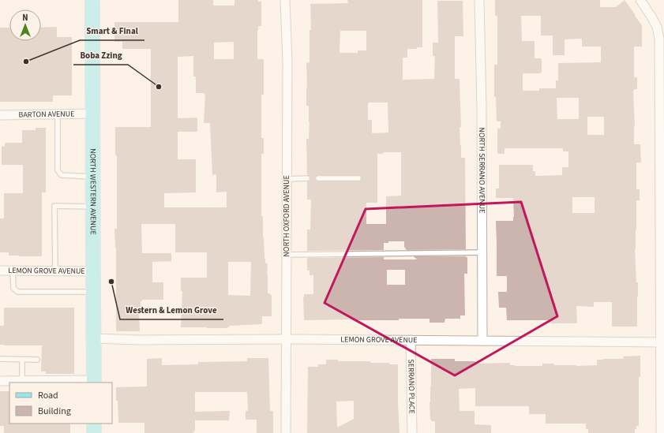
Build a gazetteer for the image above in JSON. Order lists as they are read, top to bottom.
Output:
{
  "streets": {
    "main road": ["NORTH WESTERN AVENUE"],
    "street": [
      "BARTON AVENUE",
      "NORTH SERRANO AVENUE",
      "NORTH OXFORD AVENUE",
      "LEMON GROVE AVENUE",
      "SERRANO PLACE"
    ]
  },
  "crossings": [
    ["BARTON AVENUE", "NORTH WESTERN AVENUE"],
    ["NORTH SERRANO AVENUE", "LEMON GROVE AVENUE"],
    ["NORTH WESTERN AVENUE", "LEMON GROVE AVENUE"],
    ["NORTH OXFORD AVENUE", "LEMON GROVE AVENUE"],
    ["LEMON GROVE AVENUE", "SERRANO PLACE"]
  ],
  "places": ["Smart & Final", "Boba Zzing", "Western & Lemon Grove"],
  "legend": ["Road", "Building"],
  "north": "top"
}
